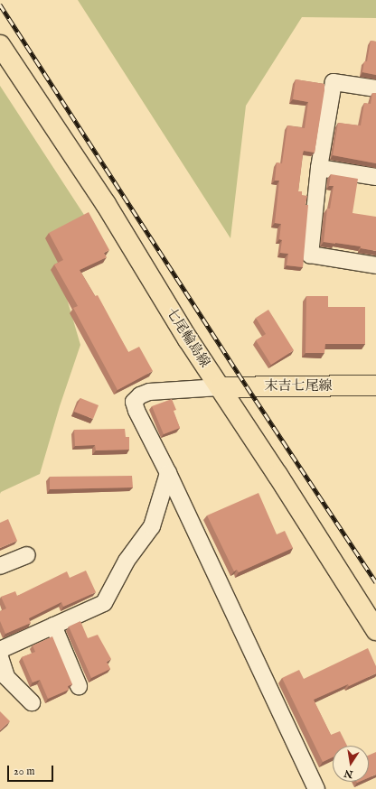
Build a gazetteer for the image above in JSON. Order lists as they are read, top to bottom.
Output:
{
  "streets": {
    "main road": ["七尾輪島線", "末吉七尾線"]
  },
  "crossings": [
    ["七尾輪島線", "末吉七尾線"]
  ],
  "scale_bar": "20 m",
  "north": "bottom"
}
